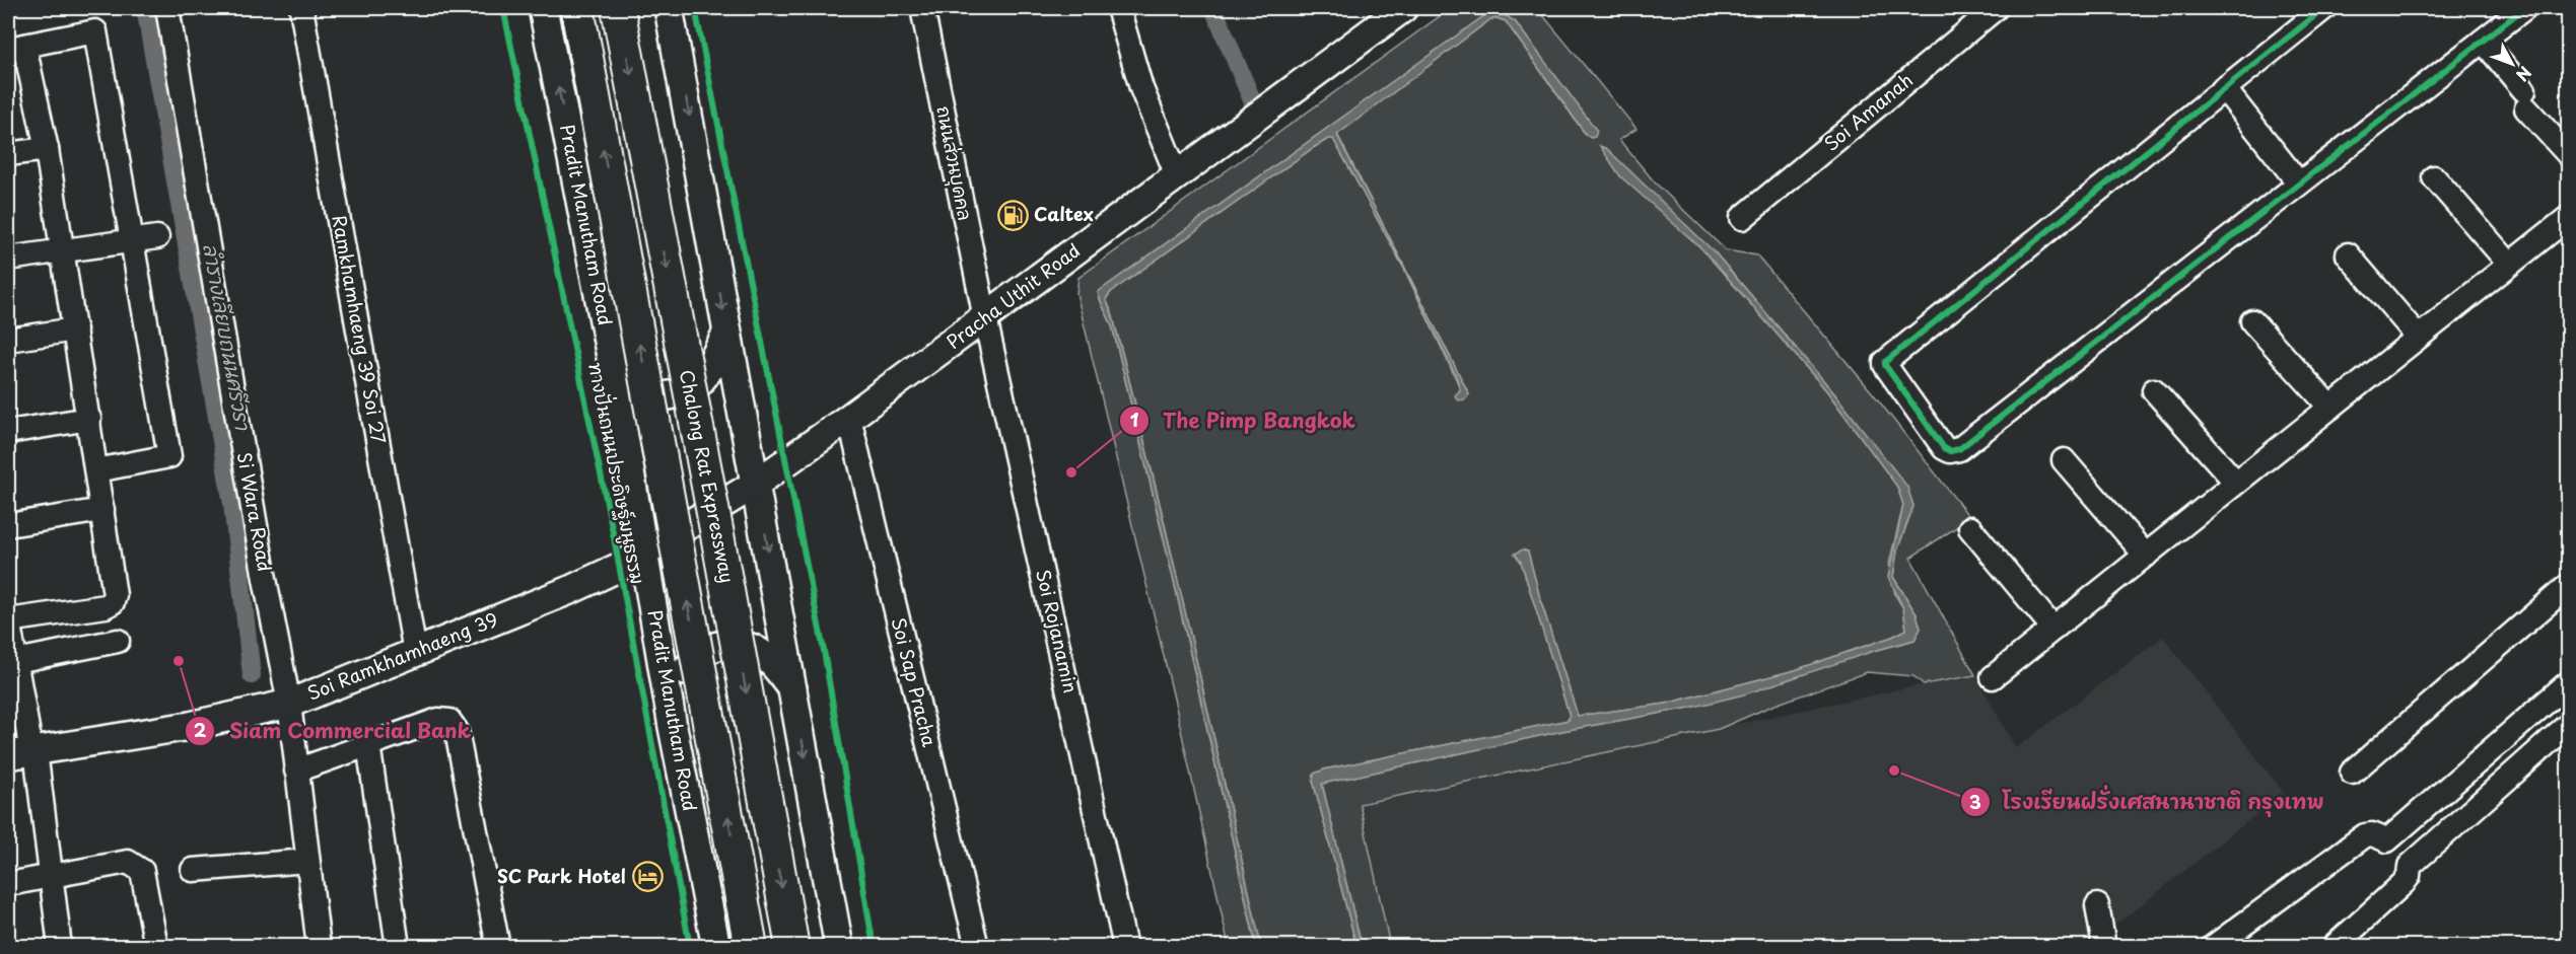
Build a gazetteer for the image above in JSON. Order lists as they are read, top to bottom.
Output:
{
  "streets": {
    "highway": ["Chalong Rat Expressway"],
    "main road": ["Pradit Manutham Road", "Pracha Uthit Road", "Soi Ramkhamhaeng 39"],
    "street": [
      "Soi Amanah",
      "ถนนส่วนบุคคล",
      "Ramkhamhaeng 39 Soi 27",
      "Si Wara Road",
      "Soi Rojanamin",
      "Soi Sap Pracha"
    ],
    "cycle path": ["ทางปั่นถนนประดิษฐ์มนูธรรม"]
  },
  "crossings": [
    ["ถนนส่วนบุคคล", "Pracha Uthit Road"],
    ["ถนนส่วนบุคคล", "Soi Rojanamin"],
    ["Pradit Manutham Road", "Pracha Uthit Road"],
    ["Pradit Manutham Road", "Soi Ramkhamhaeng 39"],
    ["Pracha Uthit Road", "Soi Rojanamin"],
    ["Pracha Uthit Road", "Soi Ramkhamhaeng 39"],
    ["Pracha Uthit Road", "Soi Sap Pracha"],
    ["Ramkhamhaeng 39 Soi 27", "Soi Ramkhamhaeng 39"],
    ["Si Wara Road", "Soi Ramkhamhaeng 39"]
  ],
  "water": ["ลำรางเลียบถนนศรีวรา"],
  "places": {
    "fuel station": ["Caltex"],
    "other": ["The Pimp Bangkok", "Siam Commercial Bank", "โรงเรียนฝรั่งเศสนานาชาติ กรุงเทพ"],
    "hotel": ["SC Park Hotel"]
  },
  "north": "bottom right"
}
